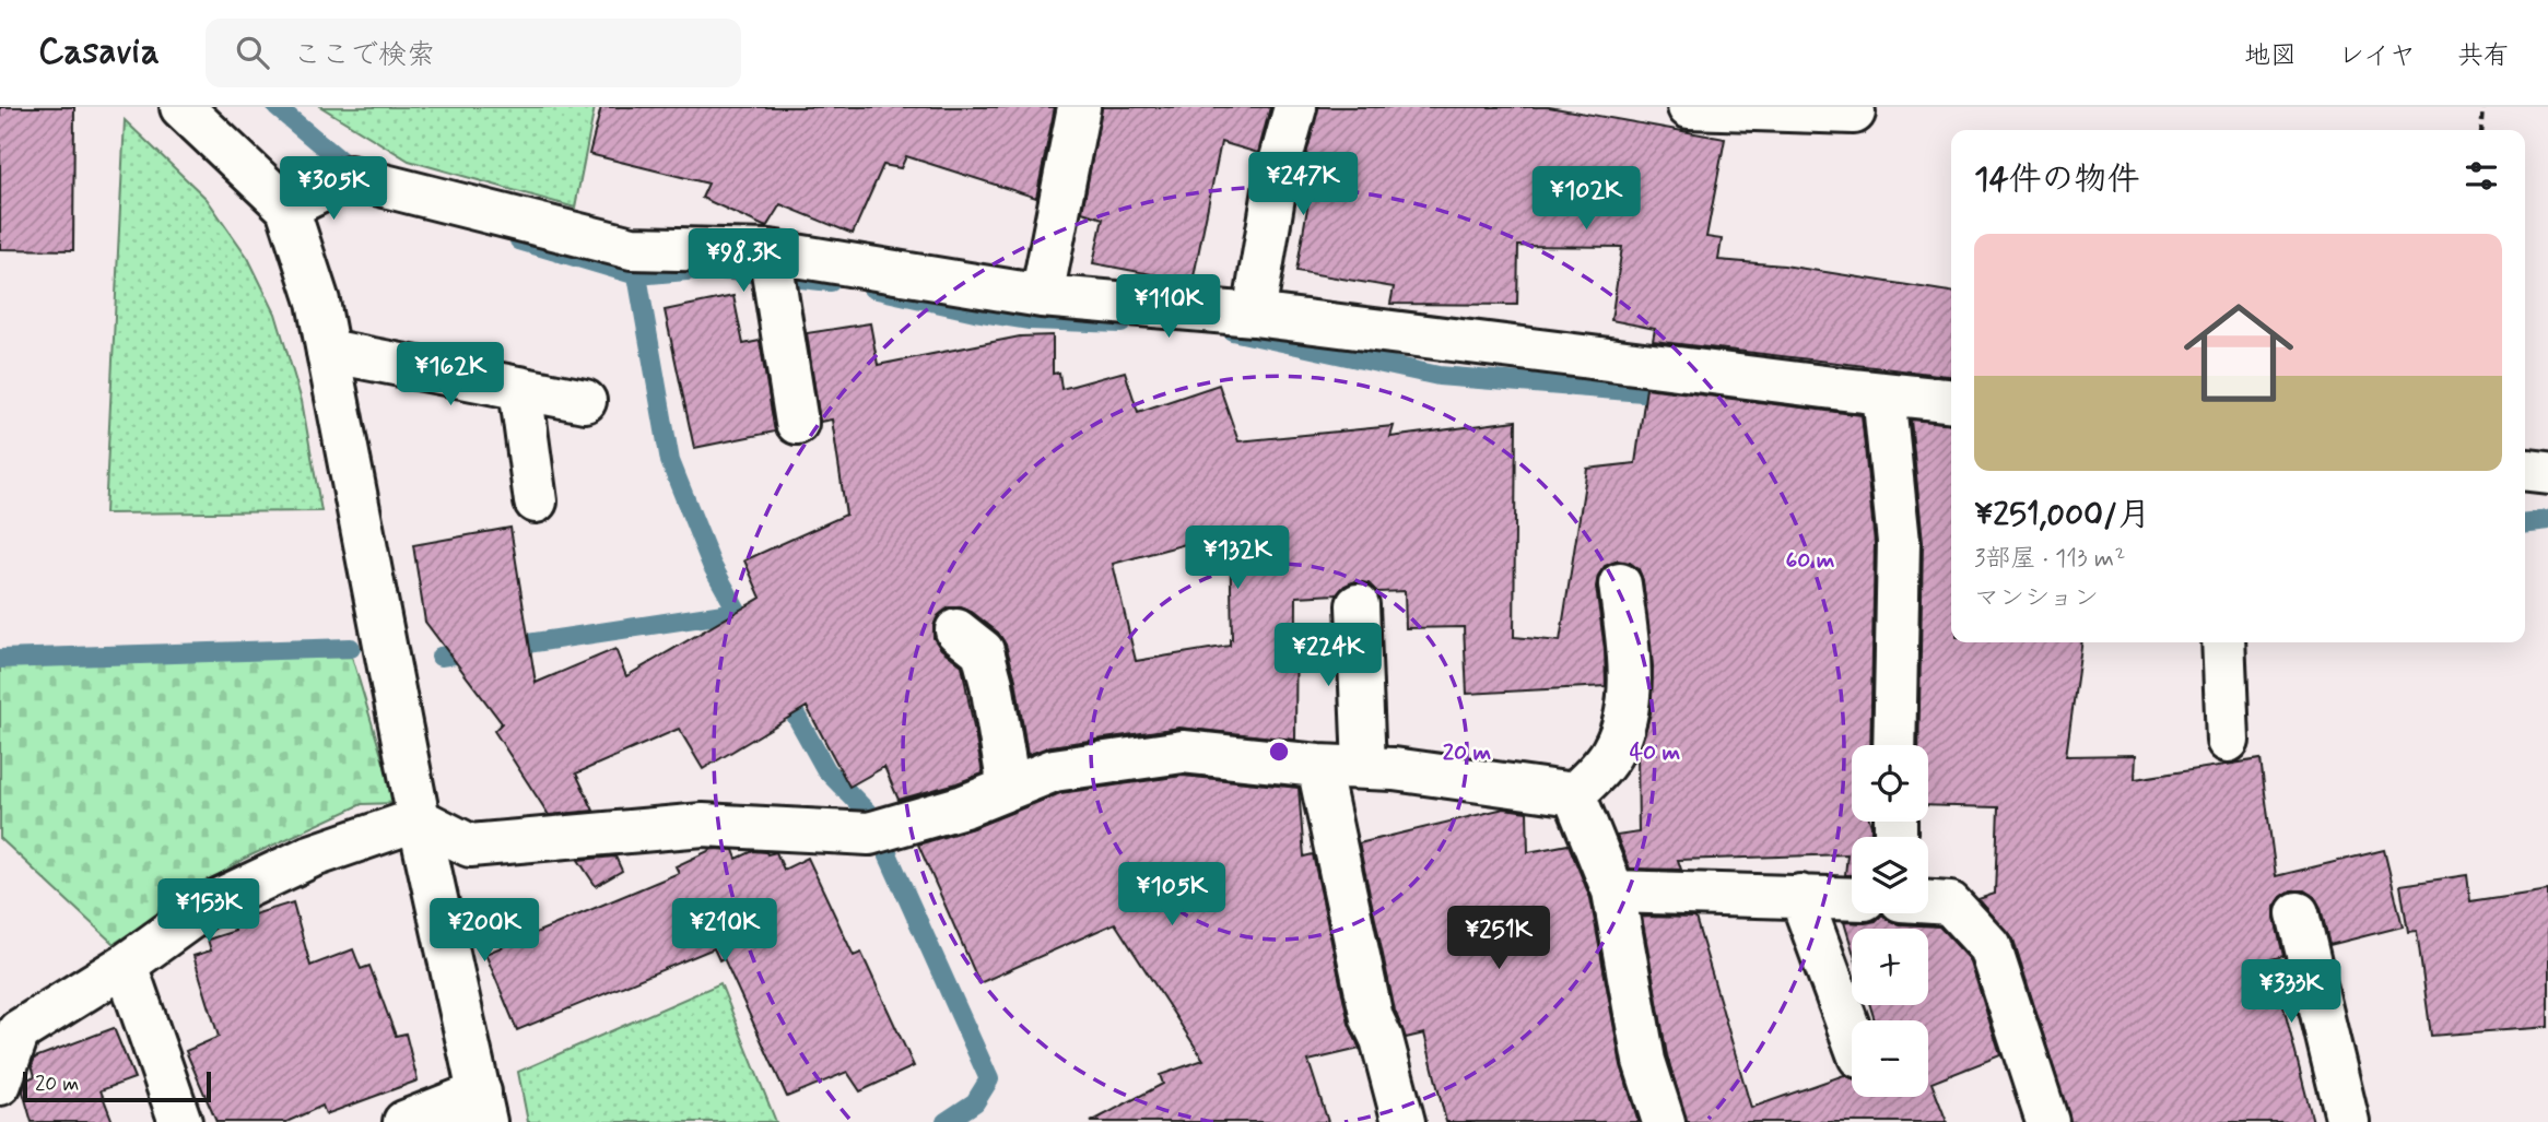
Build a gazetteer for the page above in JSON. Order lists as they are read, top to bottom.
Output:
{
  "scale_bar": "20 m",
  "page": {
    "header": "Casavia",
    "search": "ここで検索",
    "nav": ["地図", "レイヤ", "共有"],
    "heading": "14件の物件",
    "price": [
      "¥247K",
      "¥305K",
      "¥102K",
      "¥98.3K",
      "¥110K",
      "¥162K",
      "¥132K",
      "¥224K",
      "¥105K",
      "¥153K",
      "¥200K",
      "¥210K",
      "¥251K",
      "¥333K"
    ],
    "list": [
      {
        "name": "¥251,000/月",
        "note": "3部屋 · 113 m² · マンション"
      }
    ],
    "map_buttons": ["+", "−"],
    "scale": "20 m"
  },
  "rings": ["60 m", "20 m", "40 m"]
}
